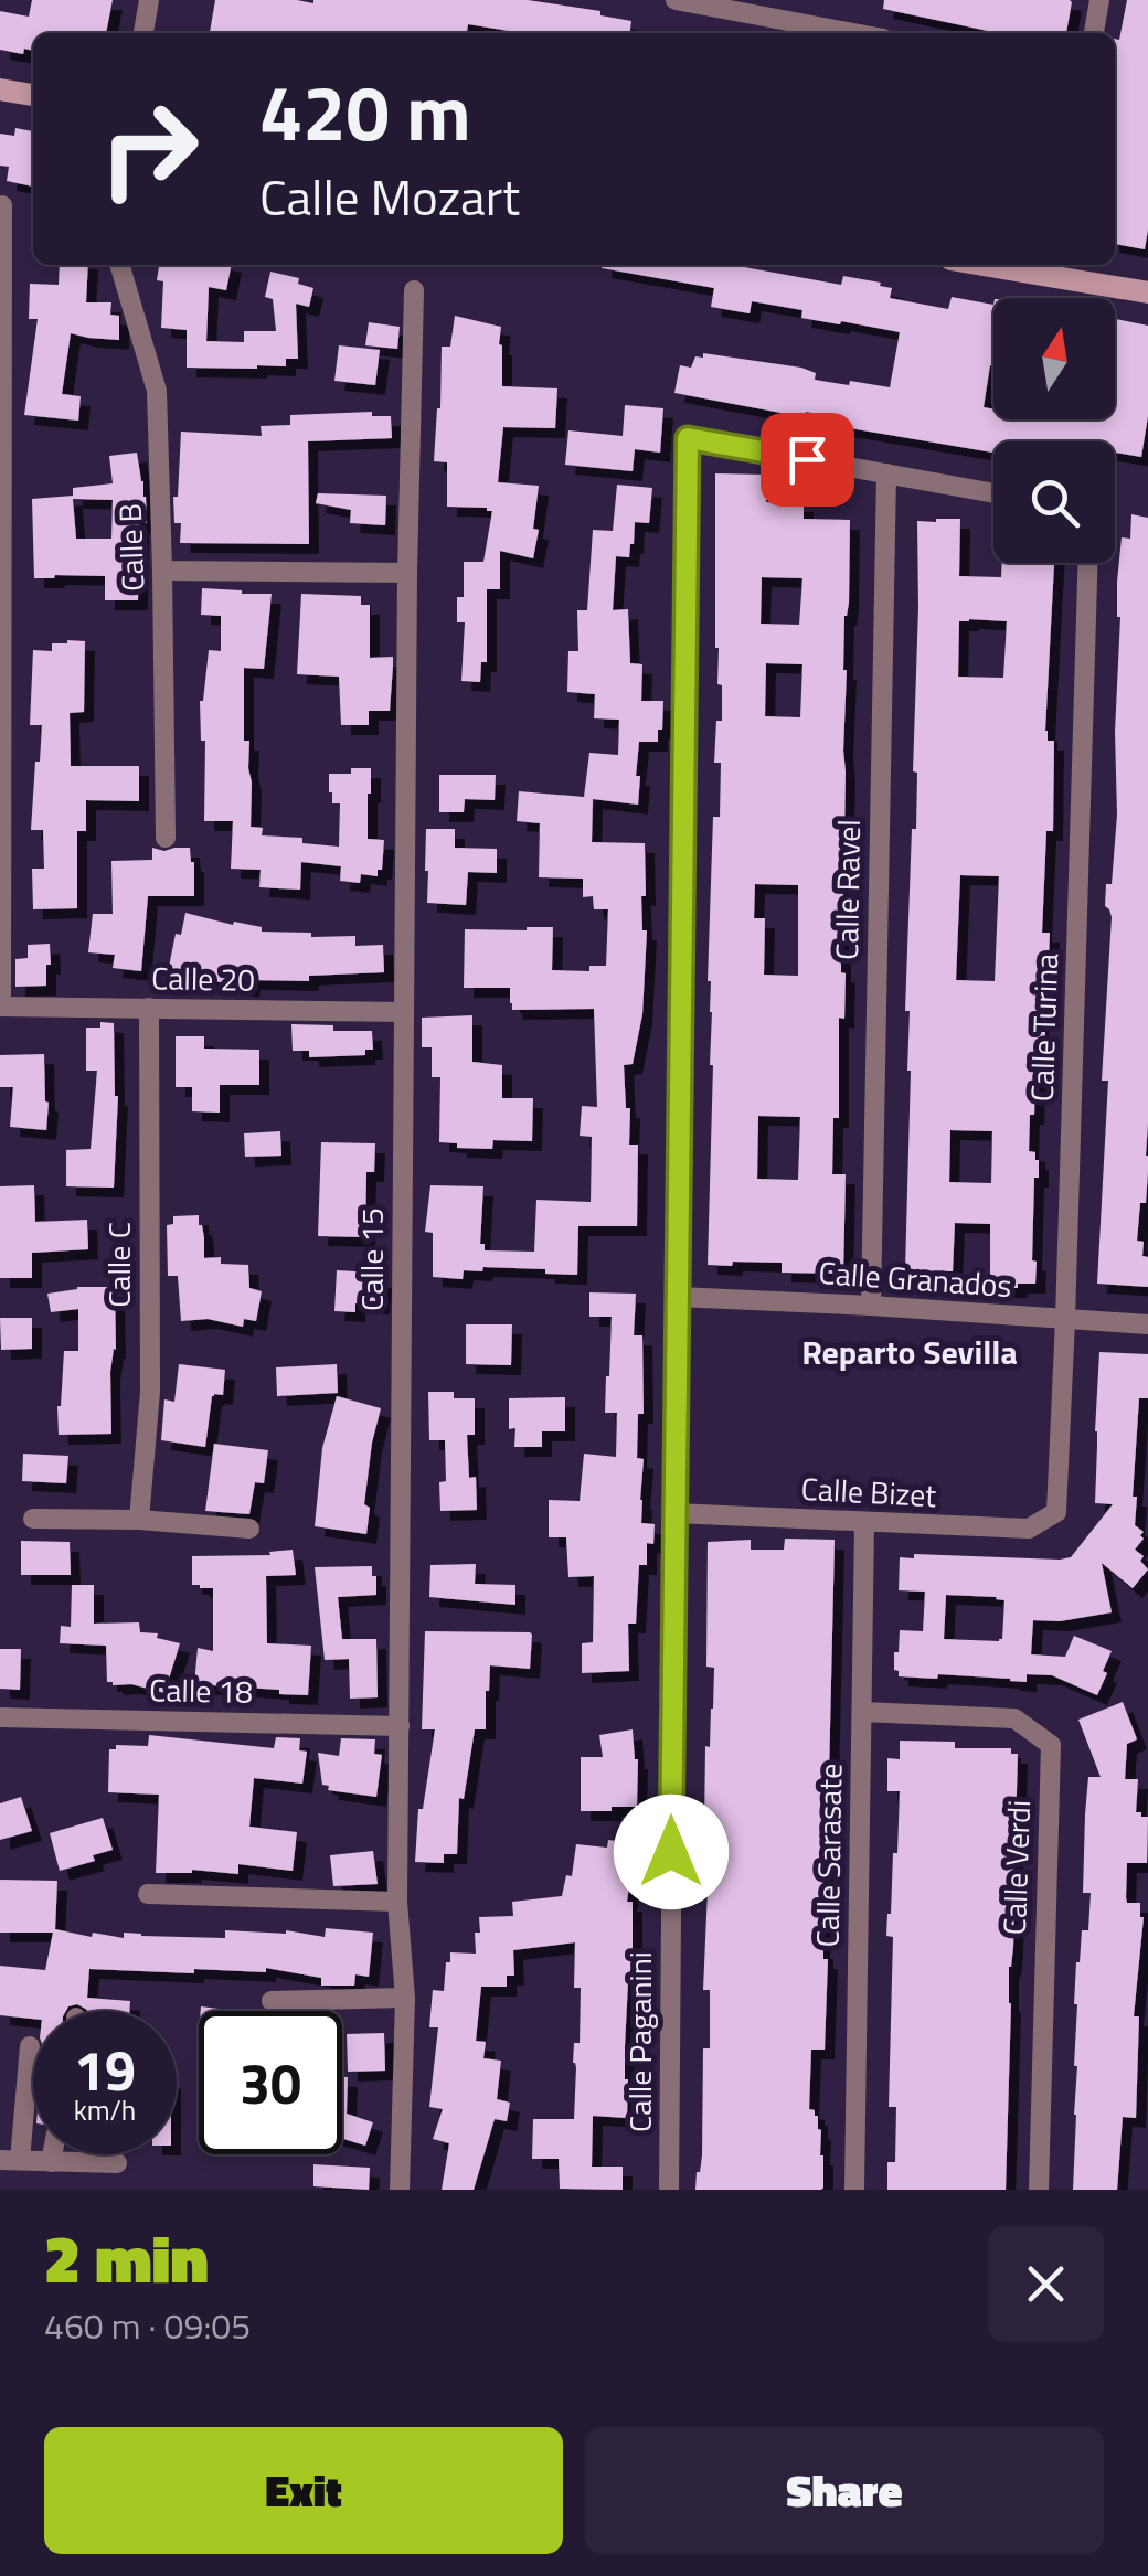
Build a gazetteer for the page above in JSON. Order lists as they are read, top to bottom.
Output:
{
  "streets": {
    "street": [
      "Calle B",
      "Calle Ravel",
      "Calle 20",
      "Calle Turina",
      "Calle 15",
      "Calle C",
      "Calle Granados",
      "Calle Bizet",
      "Calle 18",
      "Calle Sarasate",
      "Calle Verdi",
      "Calle Paganini"
    ]
  },
  "crossings": [
    ["Calle Ravel", "Calle Granados"],
    ["Calle Ravel", "Calle Paganini"],
    ["Calle 20", "Calle 15"],
    ["Calle 20", "Calle C"],
    ["Calle Turina", "Calle Granados"],
    ["Calle Turina", "Calle Bizet"],
    ["Calle 15", "Calle 18"],
    ["Calle Granados", "Calle Paganini"],
    ["Calle Bizet", "Calle Sarasate"],
    ["Calle Bizet", "Calle Paganini"],
    ["Calle Sarasate", "Calle Verdi"]
  ],
  "districts": ["Reparto Sevilla"],
  "north": "top",
  "page": {
    "turn": ["420 m", "Calle Mozart"],
    "speed": "19 km/h",
    "limit": "30",
    "heading": ["2 min", "460 m · 09:05"],
    "buttons": ["Exit", "Share"]
  }
}
